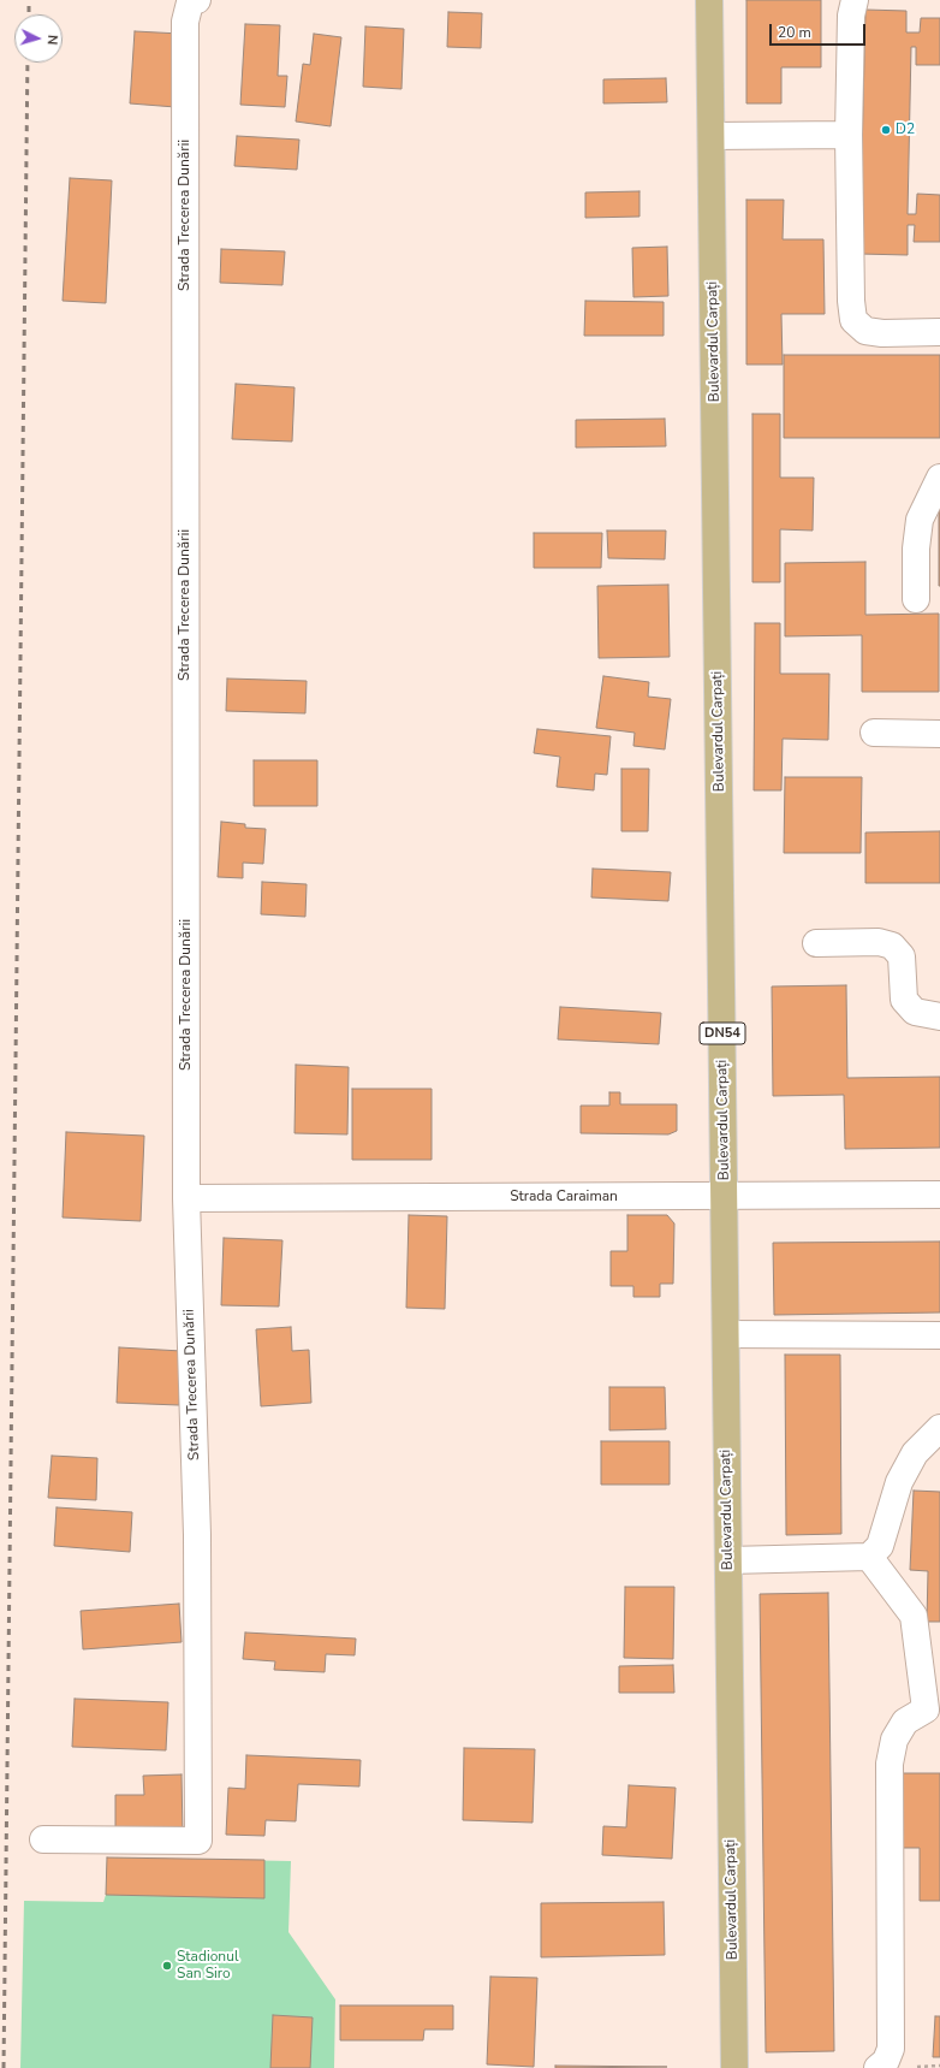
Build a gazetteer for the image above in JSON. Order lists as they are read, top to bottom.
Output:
{
  "streets": {
    "main road": ["Bulevardul Carpați", "DN54"],
    "street": ["Strada Trecerea Dunării", "Strada Caraiman"]
  },
  "crossings": [
    ["Strada Trecerea Dunării", "Strada Caraiman"],
    ["Bulevardul Carpați", "Strada Caraiman"]
  ],
  "places": ["D2", "Stadionul San Siro"],
  "scale_bar": "20 m",
  "north": "right"
}
